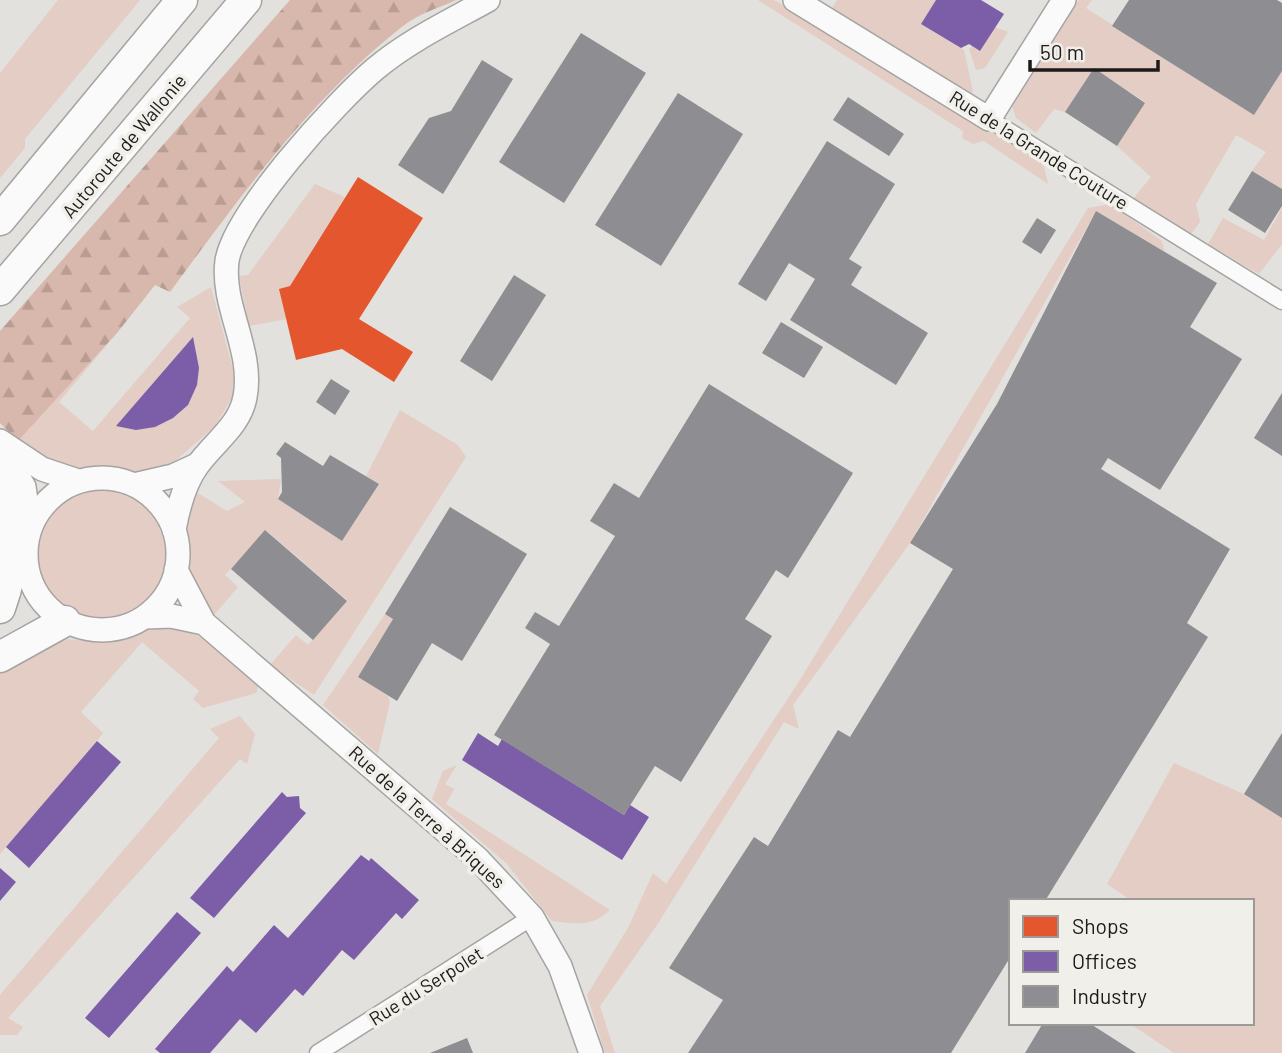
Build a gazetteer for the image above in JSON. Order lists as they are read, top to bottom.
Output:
{
  "streets": {
    "highway": ["Autoroute de Wallonie"],
    "main road": ["Rue de la Grande Couture", "Rue de la Terre à Briques"],
    "street": ["Rue du Serpolet"]
  },
  "crossings": [
    ["Rue de la Terre à Briques", "Rue du Serpolet"]
  ],
  "legend": ["Shops", "Offices", "Industry"],
  "scale_bar": "50 m"
}
